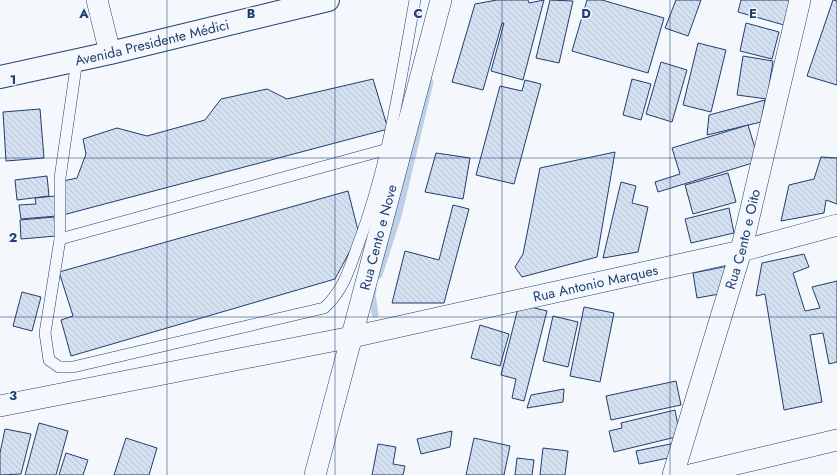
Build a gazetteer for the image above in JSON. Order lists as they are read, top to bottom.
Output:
{
  "streets": {
    "main road": ["Avenida Presidente Médici"],
    "street": ["Rua Cento e Nove", "Rua Cento e Oito", "Rua Antonio Marques"]
  },
  "crossings": [
    ["Rua Cento e Nove", "Rua Antonio Marques"],
    ["Rua Cento e Oito", "Rua Antonio Marques"]
  ],
  "grid": {
    "columns": [
      "A",
      "B",
      "C",
      "D",
      "E"
    ],
    "rows": ["1", "2", "3"]
  }
}
